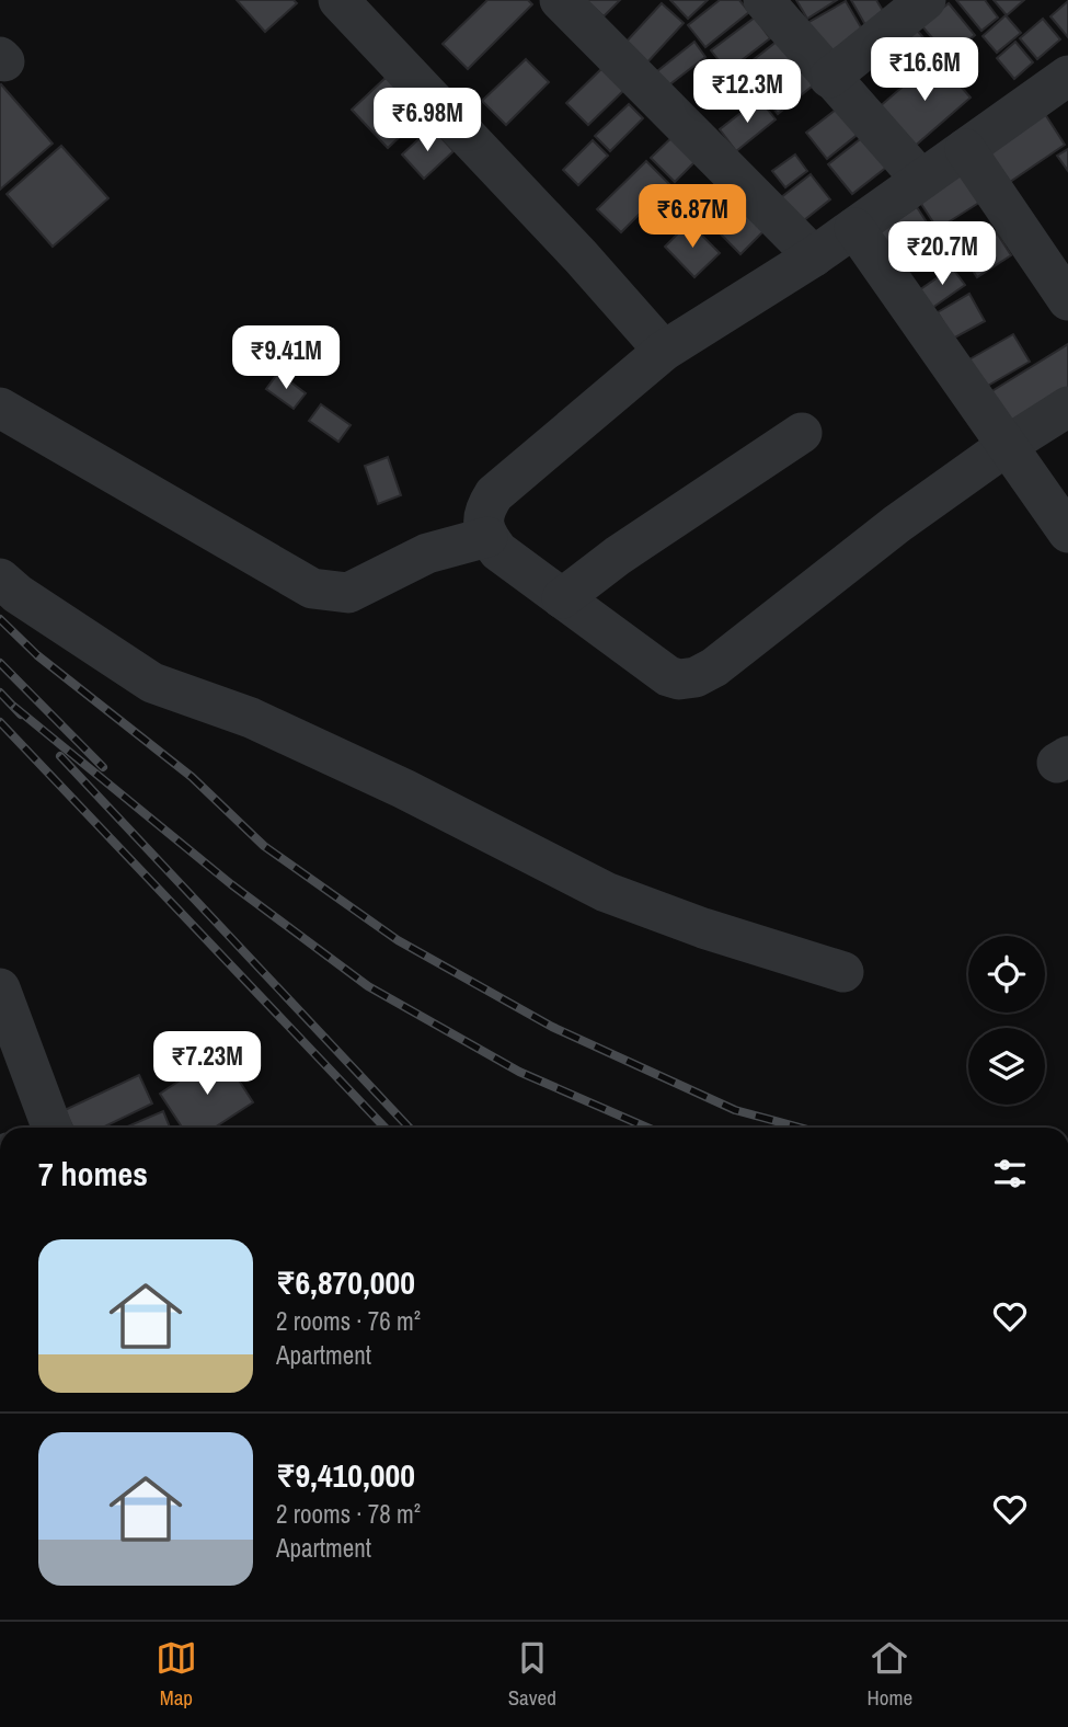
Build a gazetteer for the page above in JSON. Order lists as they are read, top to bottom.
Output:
{
  "page": {
    "price": [
      "₹16.6M",
      "₹12.3M",
      "₹6.98M",
      "₹6.87M",
      "₹20.7M",
      "₹9.41M",
      "₹7.23M"
    ],
    "heading": "7 homes",
    "list": [
      {
        "name": "₹6,870,000",
        "note": "2 rooms · 76 m² · Apartment"
      },
      {
        "name": "₹9,410,000",
        "note": "2 rooms · 78 m² · Apartment"
      }
    ],
    "tabs": ["Map", "Saved", "Home"]
  }
}
